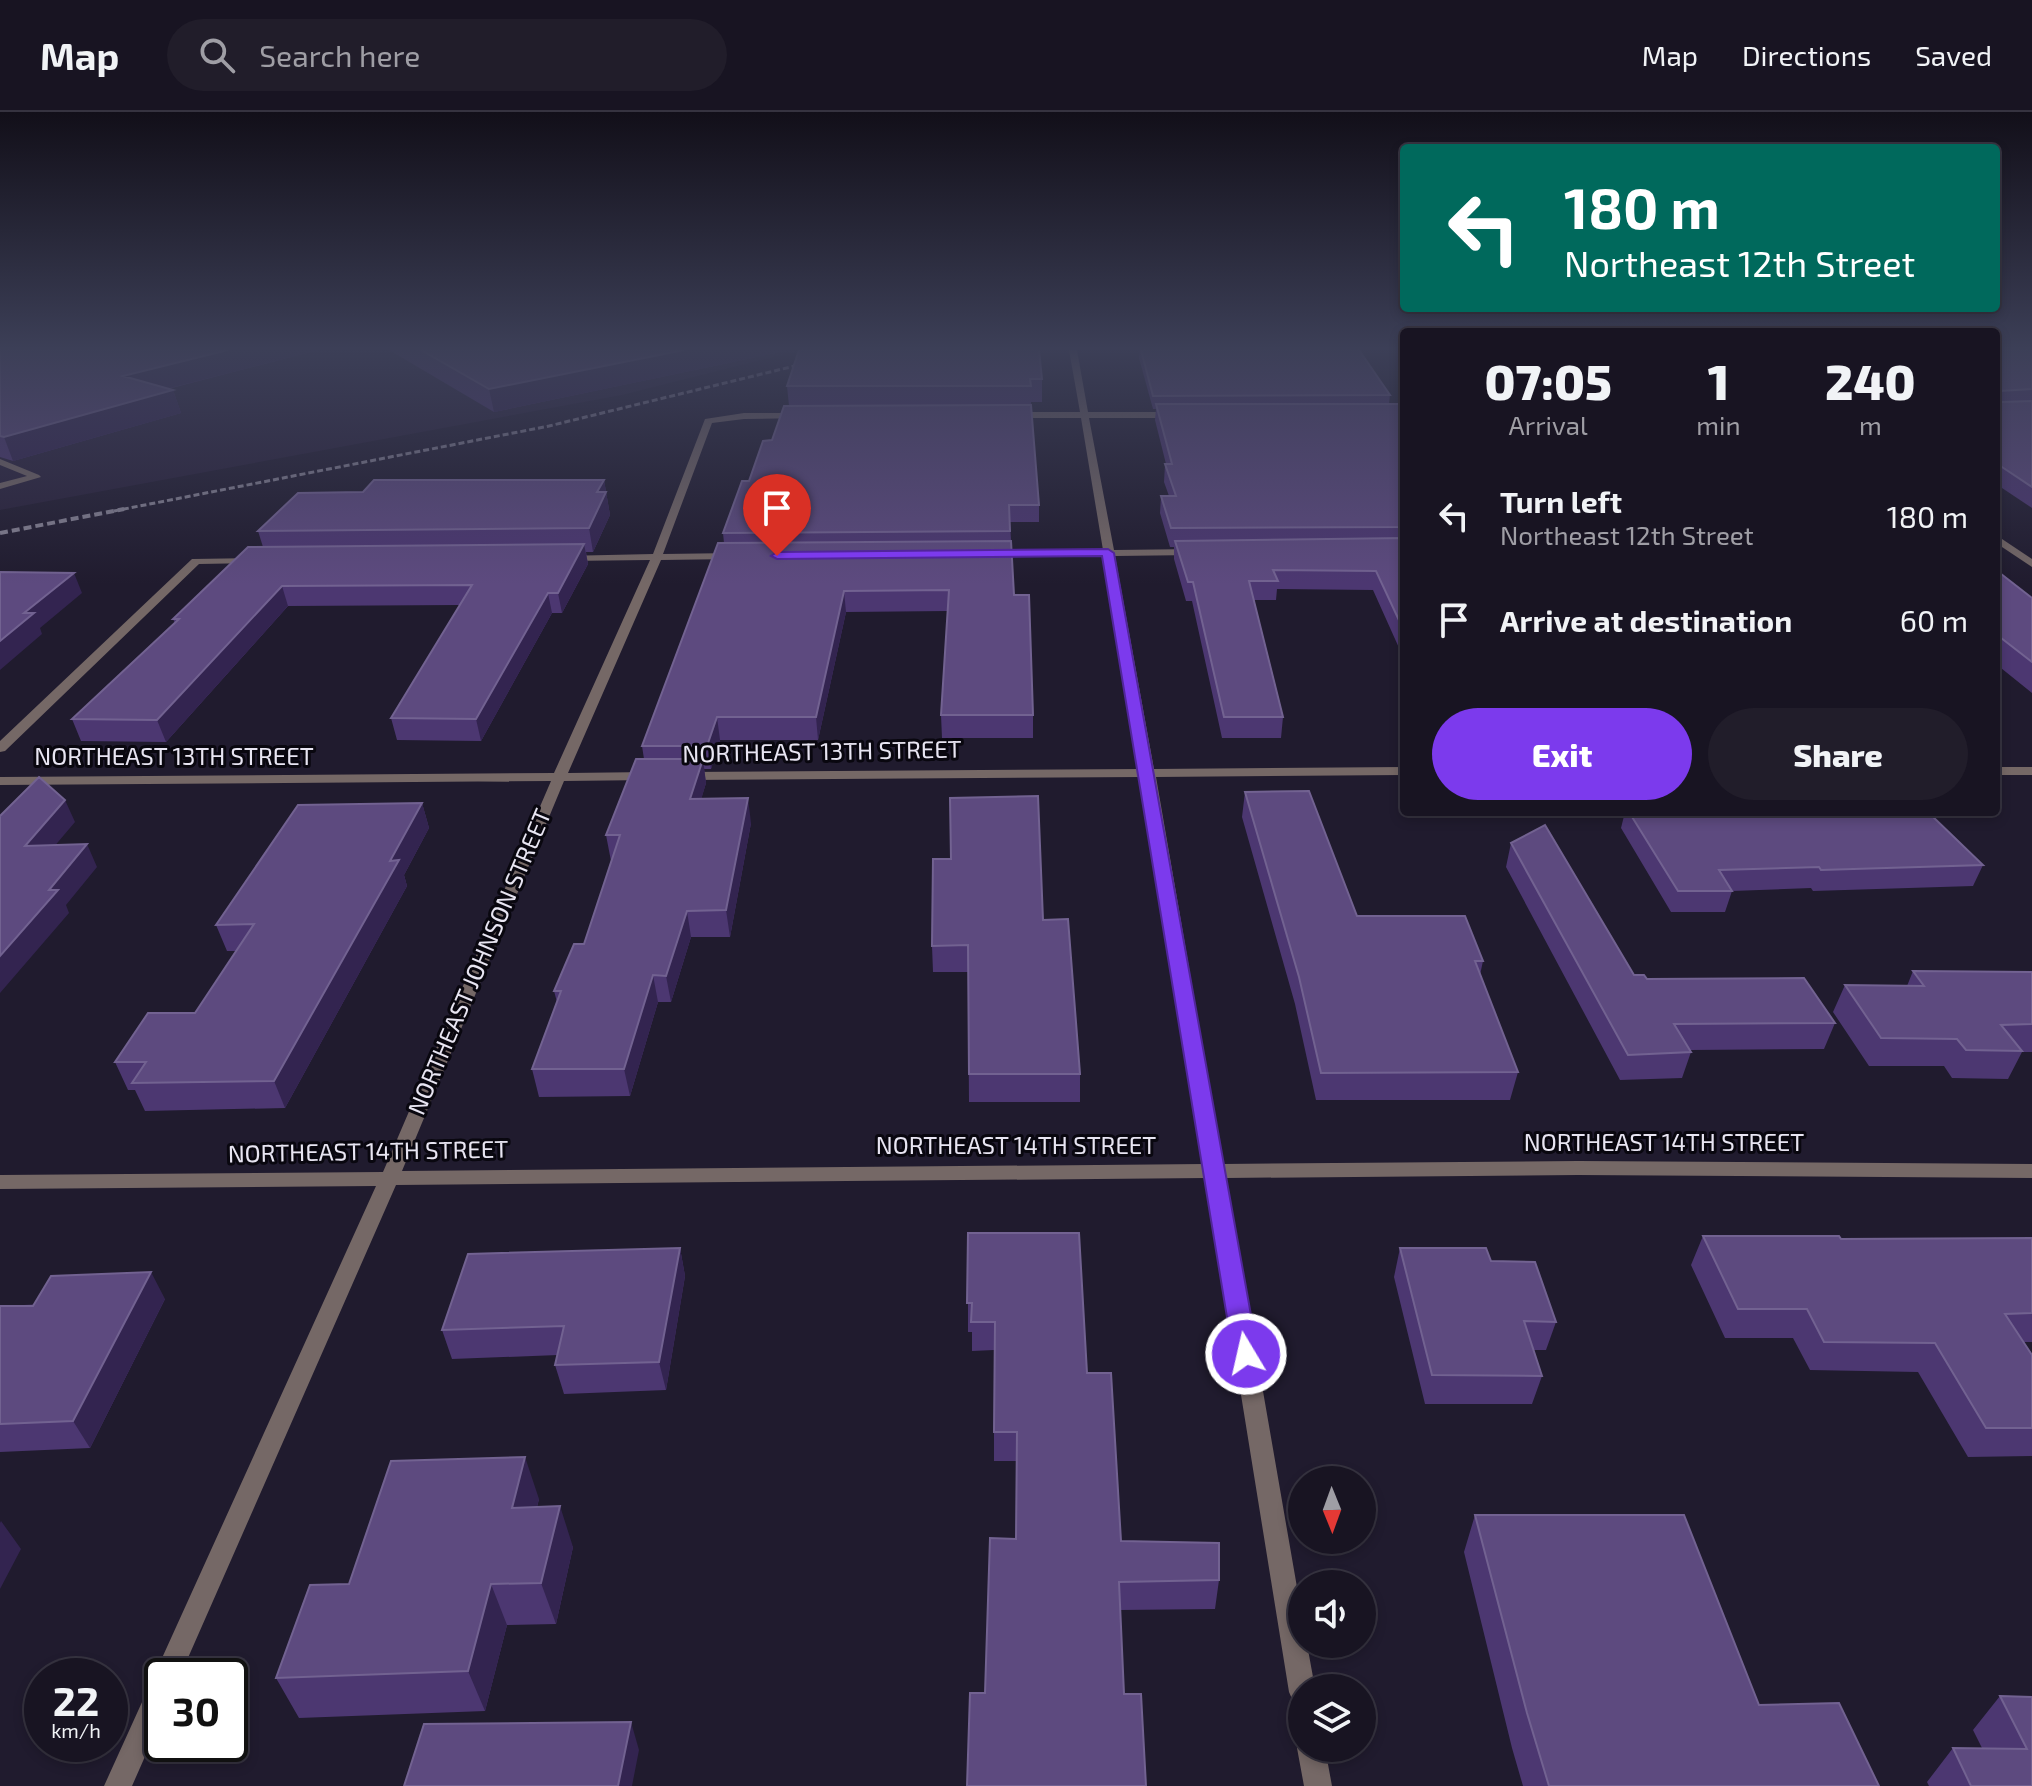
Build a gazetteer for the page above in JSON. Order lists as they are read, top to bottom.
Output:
{
  "streets": {
    "street": ["NORTHEAST 13TH STREET", "NORTHEAST JOHNSON STREET", "NORTHEAST 14TH STREET"]
  },
  "crossings": [
    ["NORTHEAST 13TH STREET", "NORTHEAST JOHNSON STREET"],
    ["NORTHEAST JOHNSON STREET", "NORTHEAST 14TH STREET"]
  ],
  "north": "bottom",
  "page": {
    "header": "Map",
    "search": "Search here",
    "nav": ["Map", "Directions", "Saved"],
    "turn": ["180 m", "Northeast 12th Street"],
    "eta": [
      "07:05",
      "Arrival",
      "1",
      "min",
      "240",
      "m"
    ],
    "list": [
      {
        "name": "Turn left",
        "note": "Northeast 12th Street",
        "value": "180 m"
      },
      {
        "name": "Arrive at destination",
        "value": "60 m"
      }
    ],
    "buttons": ["Exit", "Share"],
    "speed": "22 km/h",
    "limit": "30"
  }
}
